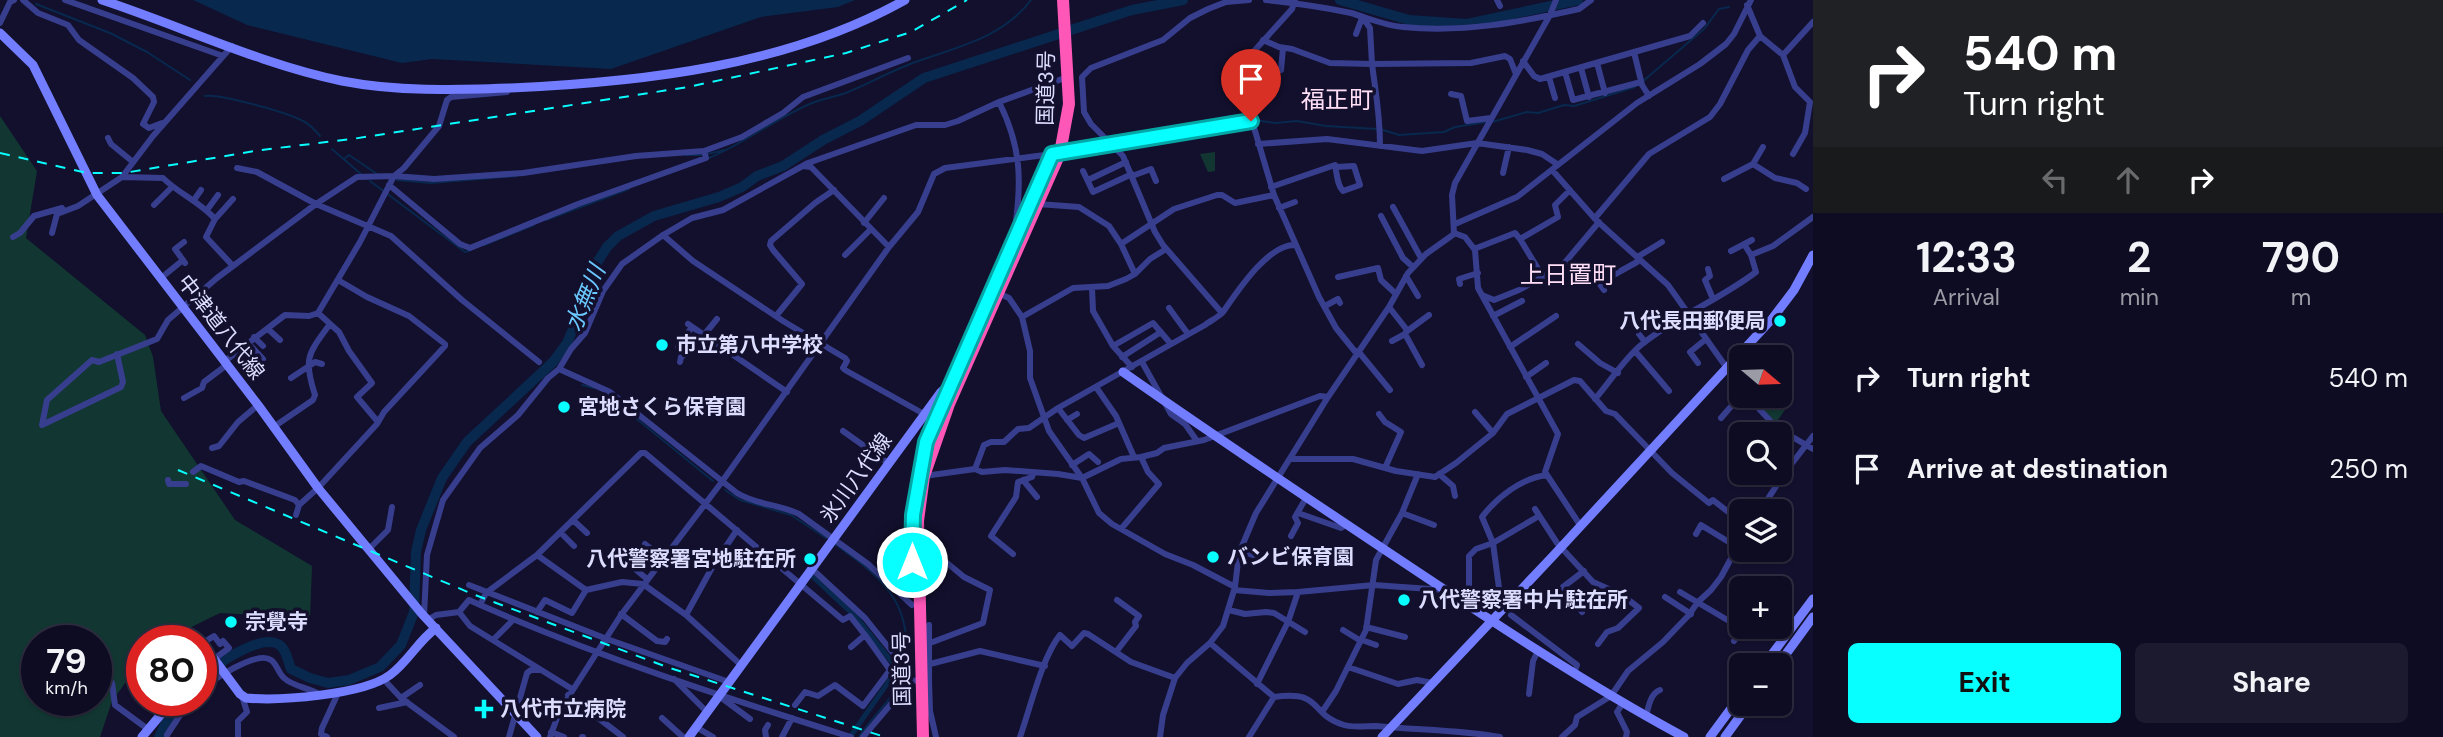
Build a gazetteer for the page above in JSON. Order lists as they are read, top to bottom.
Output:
{
  "streets": {
    "highway": ["国道3号"],
    "street": ["中津道八代線", "氷川八代線"]
  },
  "crossings": [
    ["国道3号", "氷川八代線"]
  ],
  "districts": ["福正町", "上日置町"],
  "water": ["水無川"],
  "places": {
    "other": [
      "八代長田郵便局",
      "市立第八中学校",
      "宮地さくら保育園",
      "バンビ保育園",
      "八代警察署宮地駐在所",
      "八代警察署中片駐在所",
      "宗覺寺"
    ],
    "health": ["八代市立病院"]
  },
  "north": "right",
  "page": {
    "turn": ["540 m", "Turn right"],
    "eta": [
      "12:33",
      "Arrival",
      "2",
      "min",
      "790",
      "m"
    ],
    "list": [
      {
        "name": "Turn right",
        "value": "540 m"
      },
      {
        "name": "Arrive at destination",
        "value": "250 m"
      }
    ],
    "map_buttons": ["+", "−"],
    "speed": "79 km/h",
    "limit": "80",
    "buttons": ["Exit", "Share"]
  }
}
